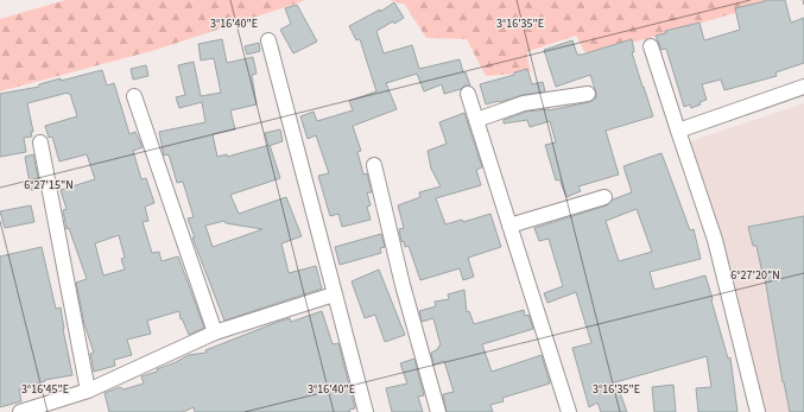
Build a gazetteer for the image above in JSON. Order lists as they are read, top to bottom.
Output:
{
  "coordinates": [
    "3°16'40\"E",
    "3°16'35\"E",
    "6°27'15\"N",
    "6°27'20\"N",
    "3°16'45\"E"
  ]
}
